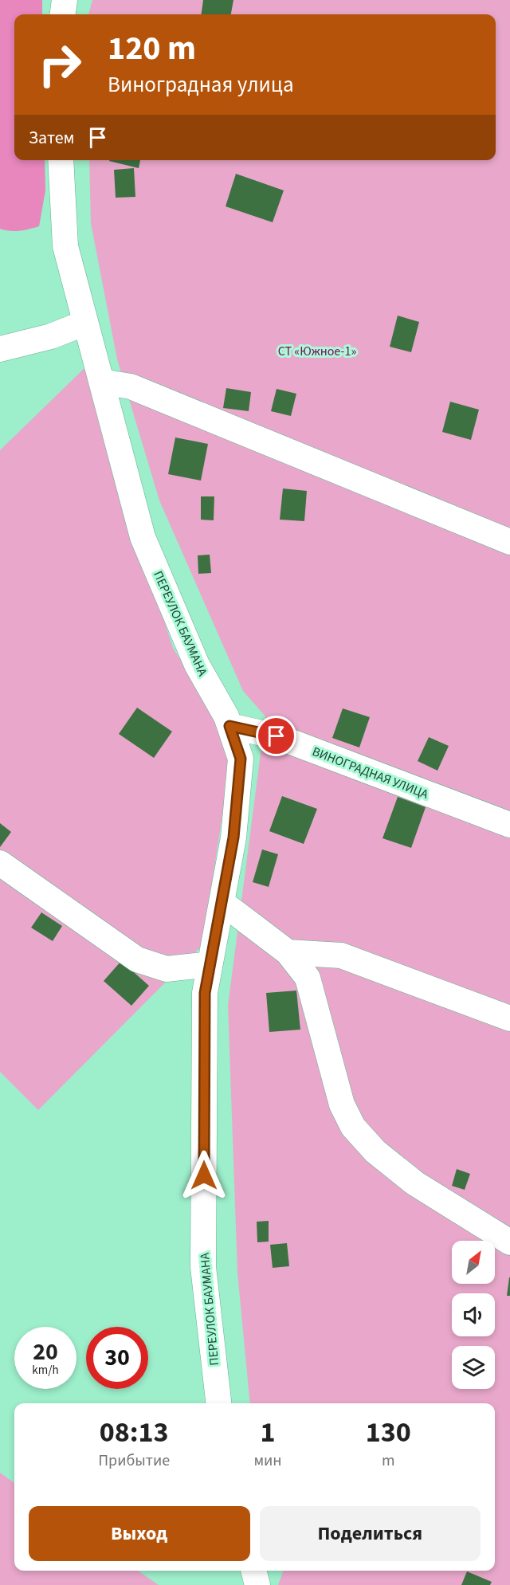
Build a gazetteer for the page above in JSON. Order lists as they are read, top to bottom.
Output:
{
  "streets": {
    "street": ["ПЕРЕУЛОК БАУМАНА", "ВИНОГРАДНАЯ УЛИЦА"]
  },
  "crossings": [
    ["ПЕРЕУЛОК БАУМАНА", "ВИНОГРАДНАЯ УЛИЦА"]
  ],
  "parks": ["СТ «Южное-1»"],
  "north": "top right",
  "page": {
    "turn": ["120 m", "Виноградная улица"],
    "then": "Затем",
    "speed": "20 km/h",
    "limit": "30",
    "eta": [
      "08:13",
      "Прибытие",
      "1",
      "мин",
      "130",
      "m"
    ],
    "buttons": ["Выход", "Поделиться"]
  }
}
